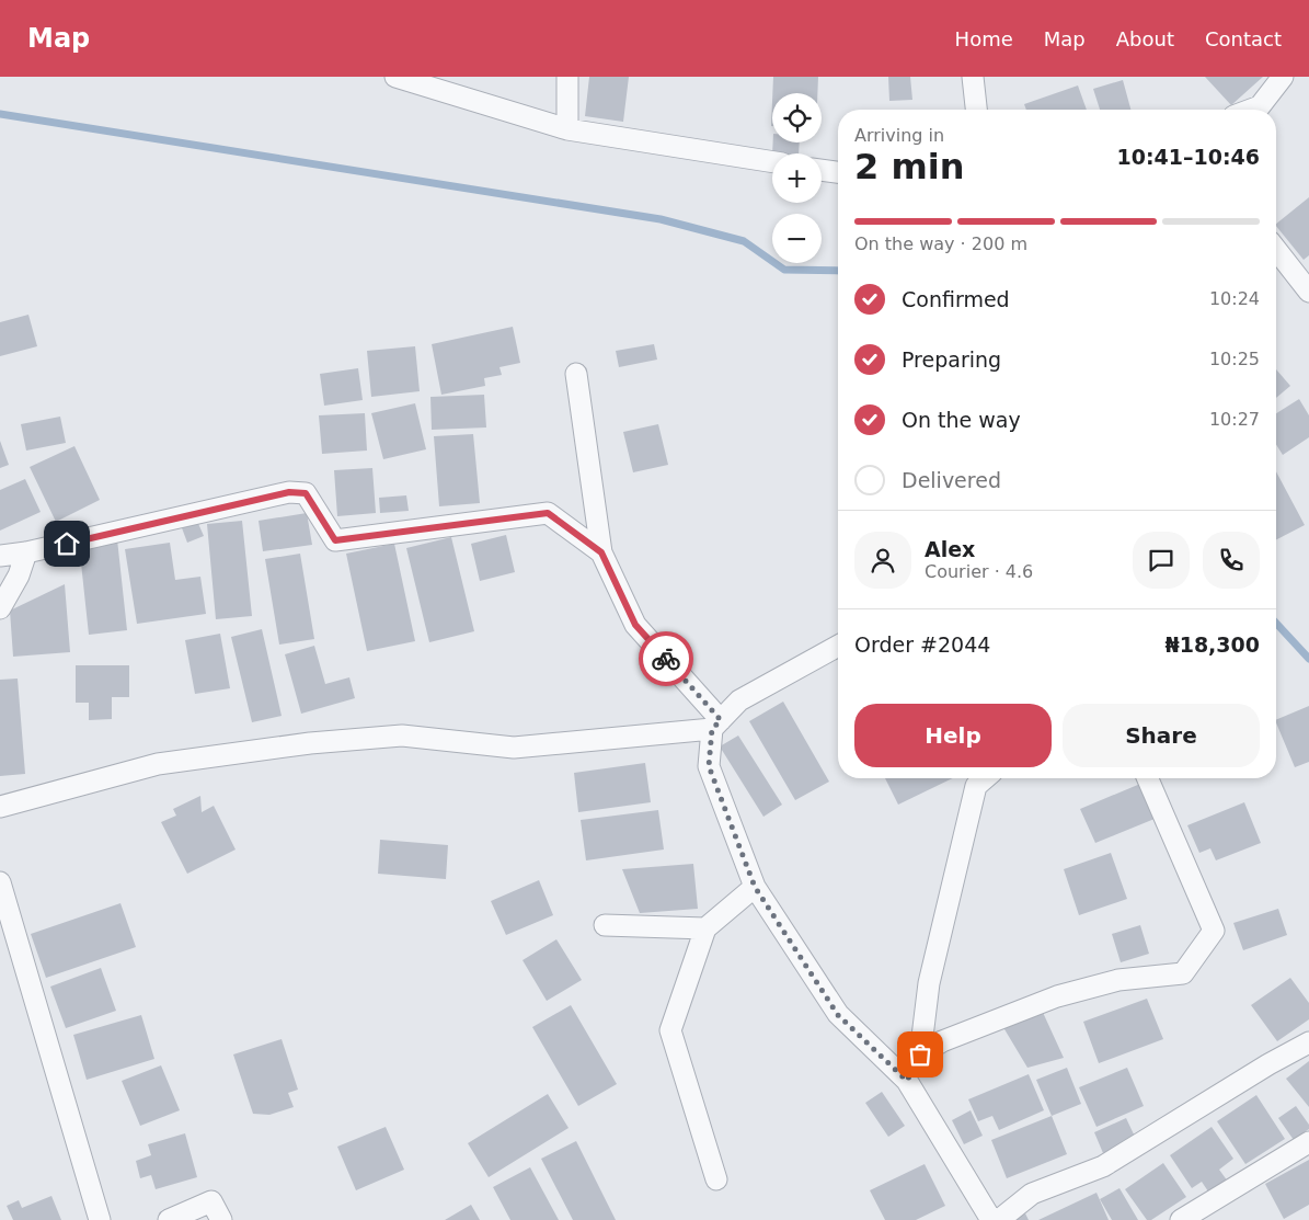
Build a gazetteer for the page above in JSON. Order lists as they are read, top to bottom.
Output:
{
  "page": {
    "header": "Map",
    "nav": [
      "Home",
      "Map",
      "About",
      "Contact"
    ],
    "map_buttons": ["+", "−"],
    "heading": ["2 min", "Arriving in", "10:41–10:46"],
    "panel": [
      "Alex",
      "Courier · 4.6",
      "Order #2044",
      "₦18,300"
    ],
    "bar": "On the way · 200 m",
    "list": [
      ["Confirmed", "10:24"],
      ["Preparing", "10:25"],
      ["On the way", "10:27"],
      "Delivered"
    ],
    "buttons": ["Help", "Share"]
  }
}
